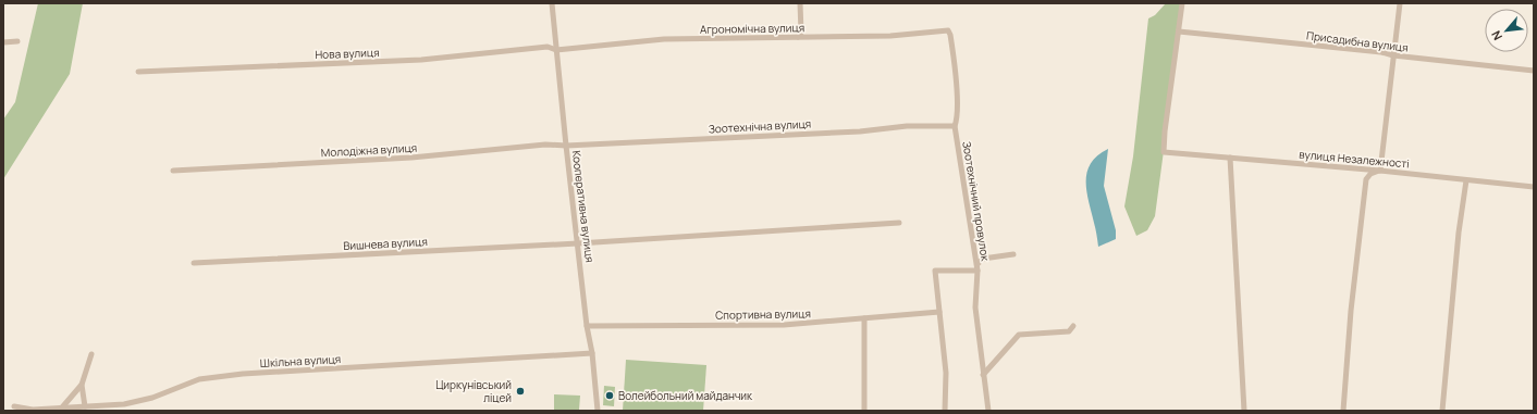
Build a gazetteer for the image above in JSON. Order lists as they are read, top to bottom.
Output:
{
  "streets": {
    "street": [
      "Агрономічна вулиця",
      "Присадибна вулиця",
      "Нова вулиця",
      "Зоотехнічна вулиця",
      "Молодіжна вулиця",
      "вулиця Незалежності",
      "Зоотехнічний провулок",
      "Кооперативна вулиця",
      "Вишнева вулиця",
      "Спортивна вулиця",
      "Шкільна вулиця"
    ]
  },
  "crossings": [
    ["Агрономічна вулиця", "Нова вулиця"],
    ["Агрономічна вулиця", "Зоотехнічний провулок"],
    ["Агрономічна вулиця", "Кооперативна вулиця"],
    ["Присадибна вулиця", "вулиця Незалежності"],
    ["Нова вулиця", "Кооперативна вулиця"],
    ["Зоотехнічна вулиця", "Молодіжна вулиця"],
    ["Зоотехнічна вулиця", "Зоотехнічний провулок"],
    ["Зоотехнічна вулиця", "Кооперативна вулиця"],
    ["Молодіжна вулиця", "Кооперативна вулиця"],
    ["Зоотехнічний провулок", "Спортивна вулиця"],
    ["Кооперативна вулиця", "Вишнева вулиця"],
    ["Кооперативна вулиця", "Спортивна вулиця"],
    ["Кооперативна вулиця", "Шкільна вулиця"]
  ],
  "places": ["Циркунівський ліцей", "Волейбольний майданчик"],
  "north": "bottom left"
}
